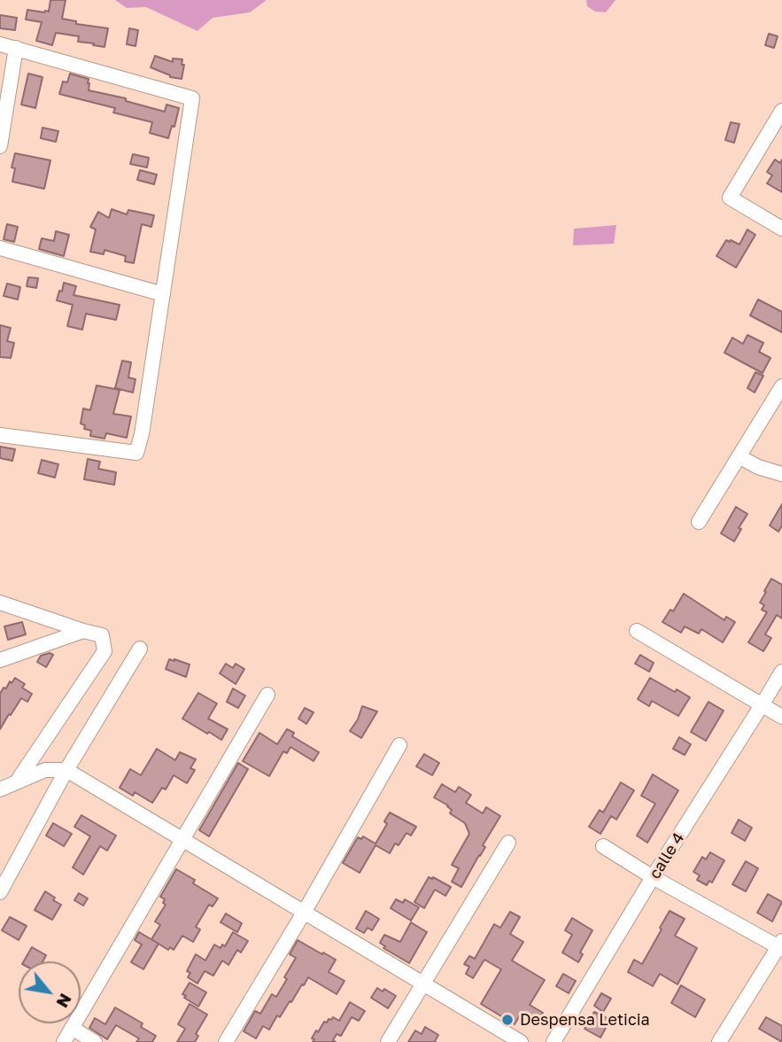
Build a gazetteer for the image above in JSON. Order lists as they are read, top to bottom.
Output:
{
  "streets": {
    "street": ["calle 4"]
  },
  "places": ["Despensa Leticia"],
  "north": "bottom right"
}
